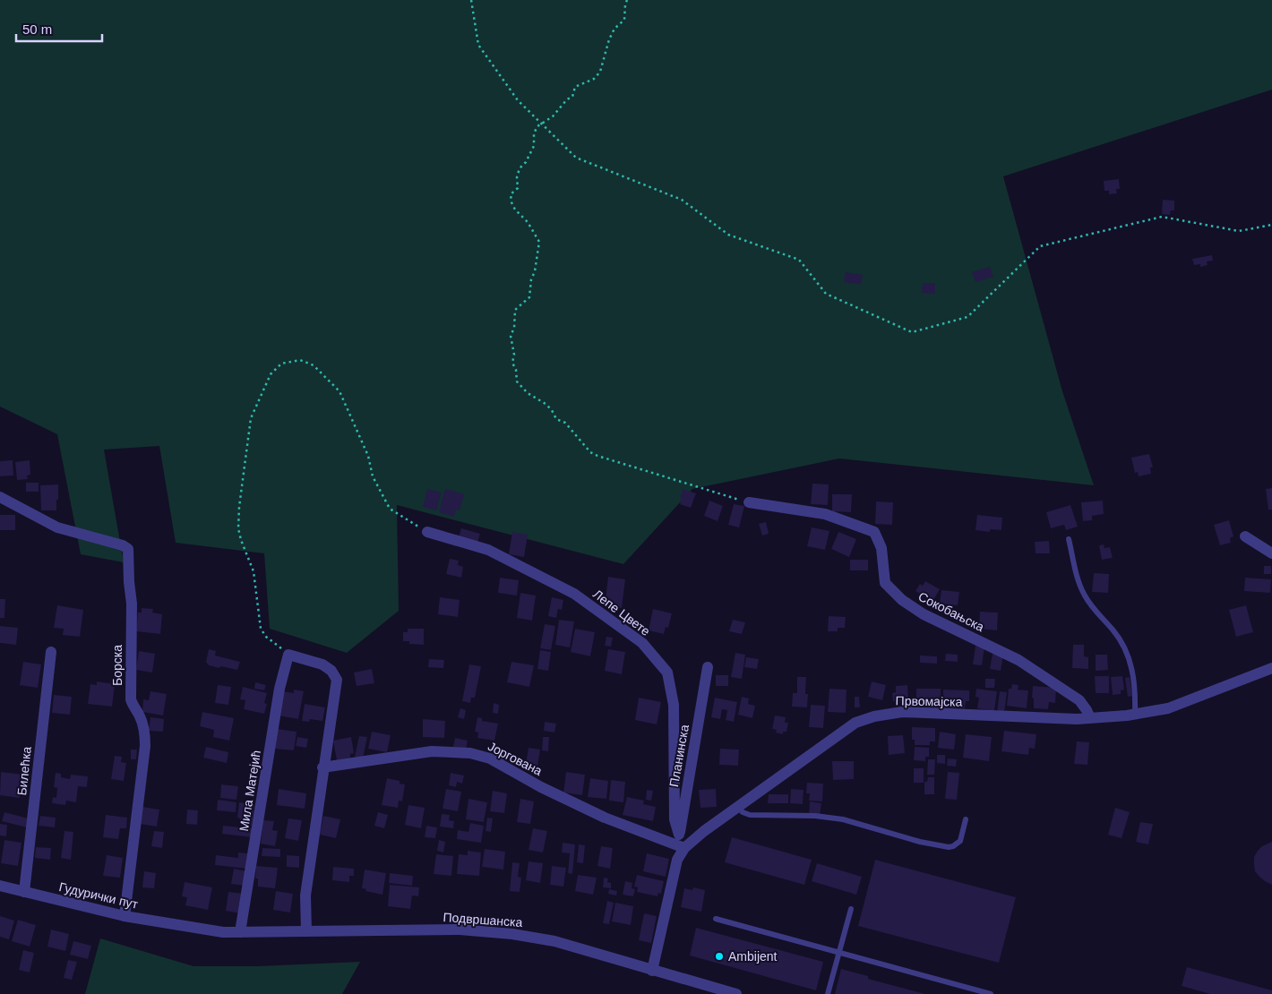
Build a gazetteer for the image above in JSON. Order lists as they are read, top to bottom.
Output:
{
  "streets": {
    "street": [
      "Сокобањска",
      "Лепе Цвете",
      "Борска",
      "Првомајска",
      "Планинска",
      "Јоргована",
      "Билећка",
      "Мила Матејић",
      "Гудурички пут",
      "Подвршанска"
    ]
  },
  "crossings": [
    ["Сокобањска", "Првомајска"],
    ["Лепе Цвете", "Планинска"],
    ["Борска", "Гудурички пут"],
    ["Првомајска", "Јоргована"],
    ["Билећка", "Гудурички пут"],
    ["Мила Матејић", "Подвршанска"],
    ["Гудурички пут", "Подвршанска"]
  ],
  "places": ["Ambijent"],
  "scale_bar": "50 m"
}
